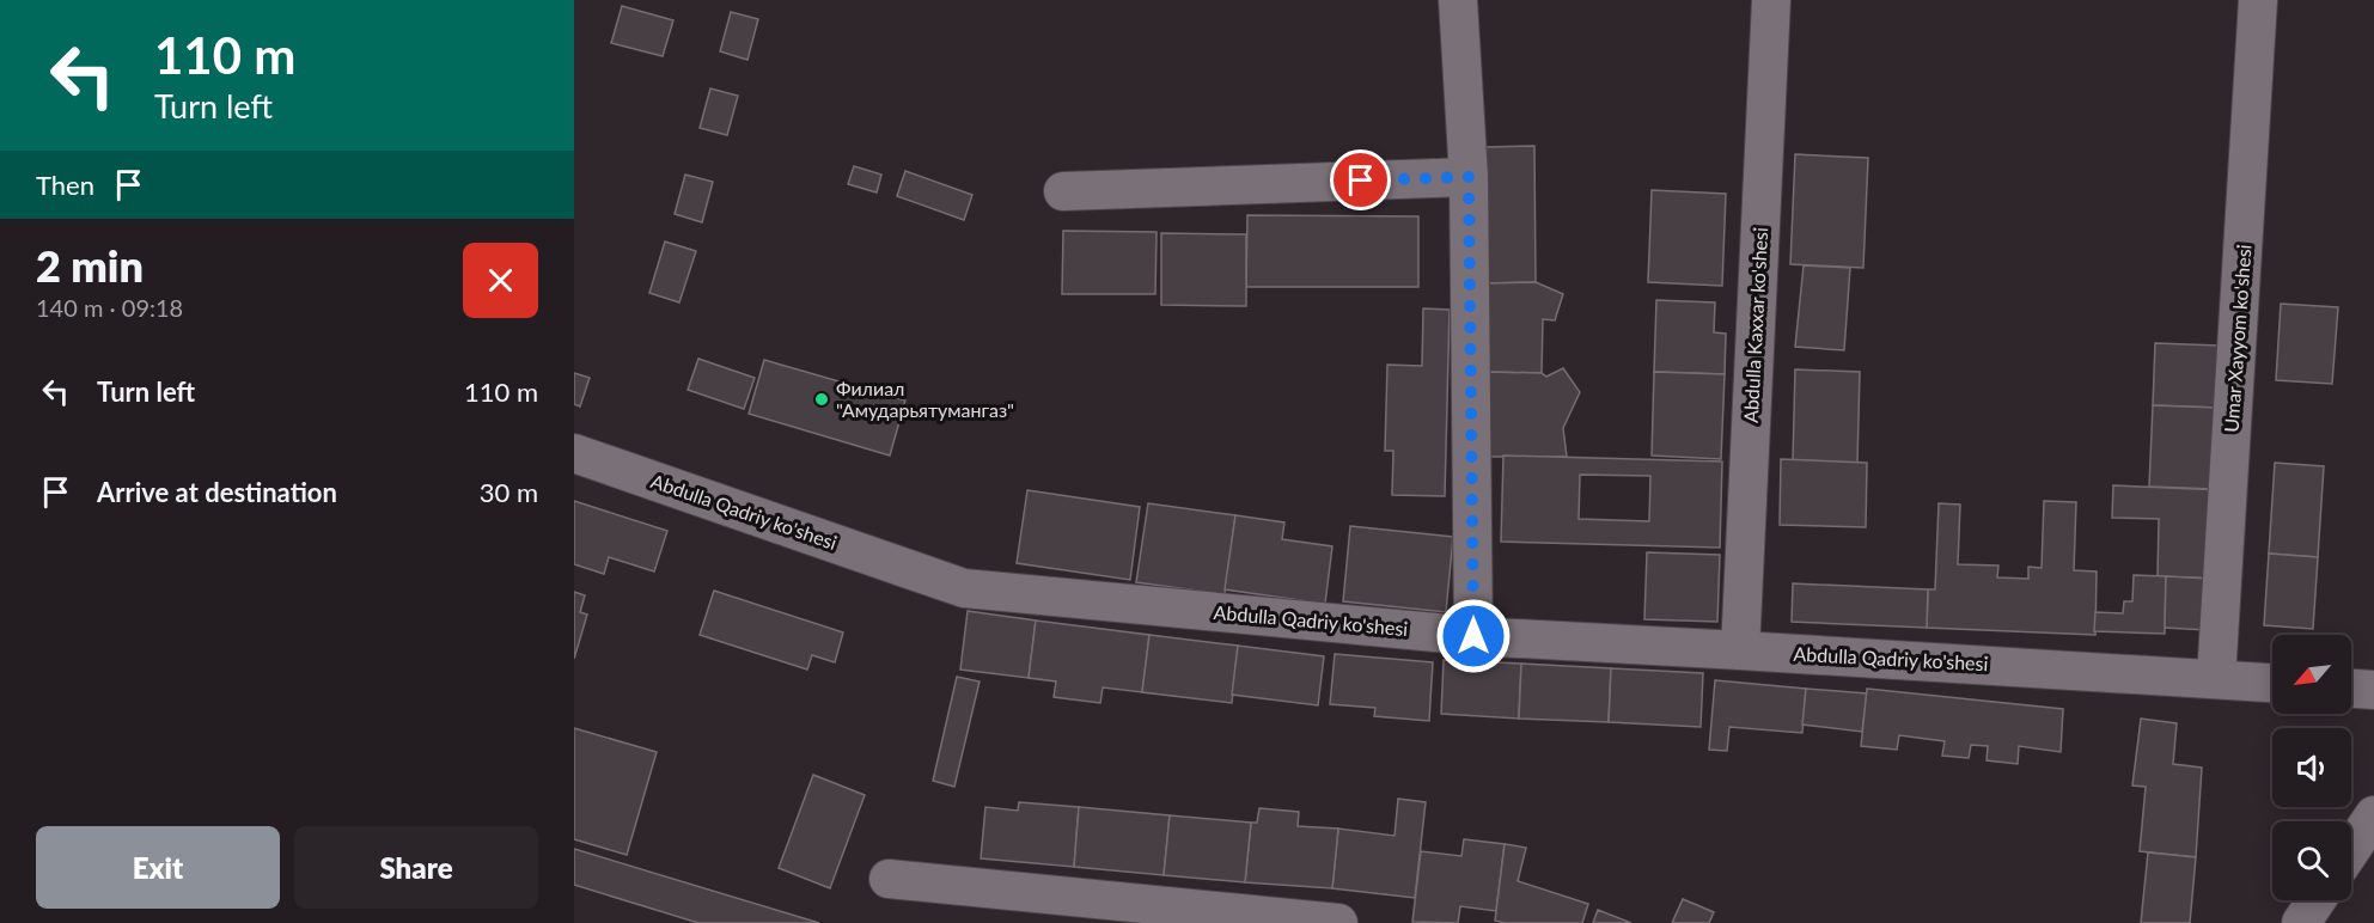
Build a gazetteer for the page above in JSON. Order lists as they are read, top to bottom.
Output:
{
  "streets": {
    "street": ["Abdulla Kaxxar ko'shesi", "Umar Xayyom ko'shesi", "Abdulla Qadriy ko'shesi"]
  },
  "crossings": [
    ["Abdulla Kaxxar ko'shesi", "Abdulla Qadriy ko'shesi"],
    ["Umar Xayyom ko'shesi", "Abdulla Qadriy ko'shesi"]
  ],
  "places": ["Филиал \"Амударьятумангаз\""],
  "north": "bottom left",
  "page": {
    "turn": ["110 m", "Turn left"],
    "then": "Then",
    "heading": ["2 min", "140 m · 09:18"],
    "list": [
      {
        "name": "Turn left",
        "value": "110 m"
      },
      {
        "name": "Arrive at destination",
        "value": "30 m"
      }
    ],
    "buttons": ["Exit", "Share"]
  }
}
